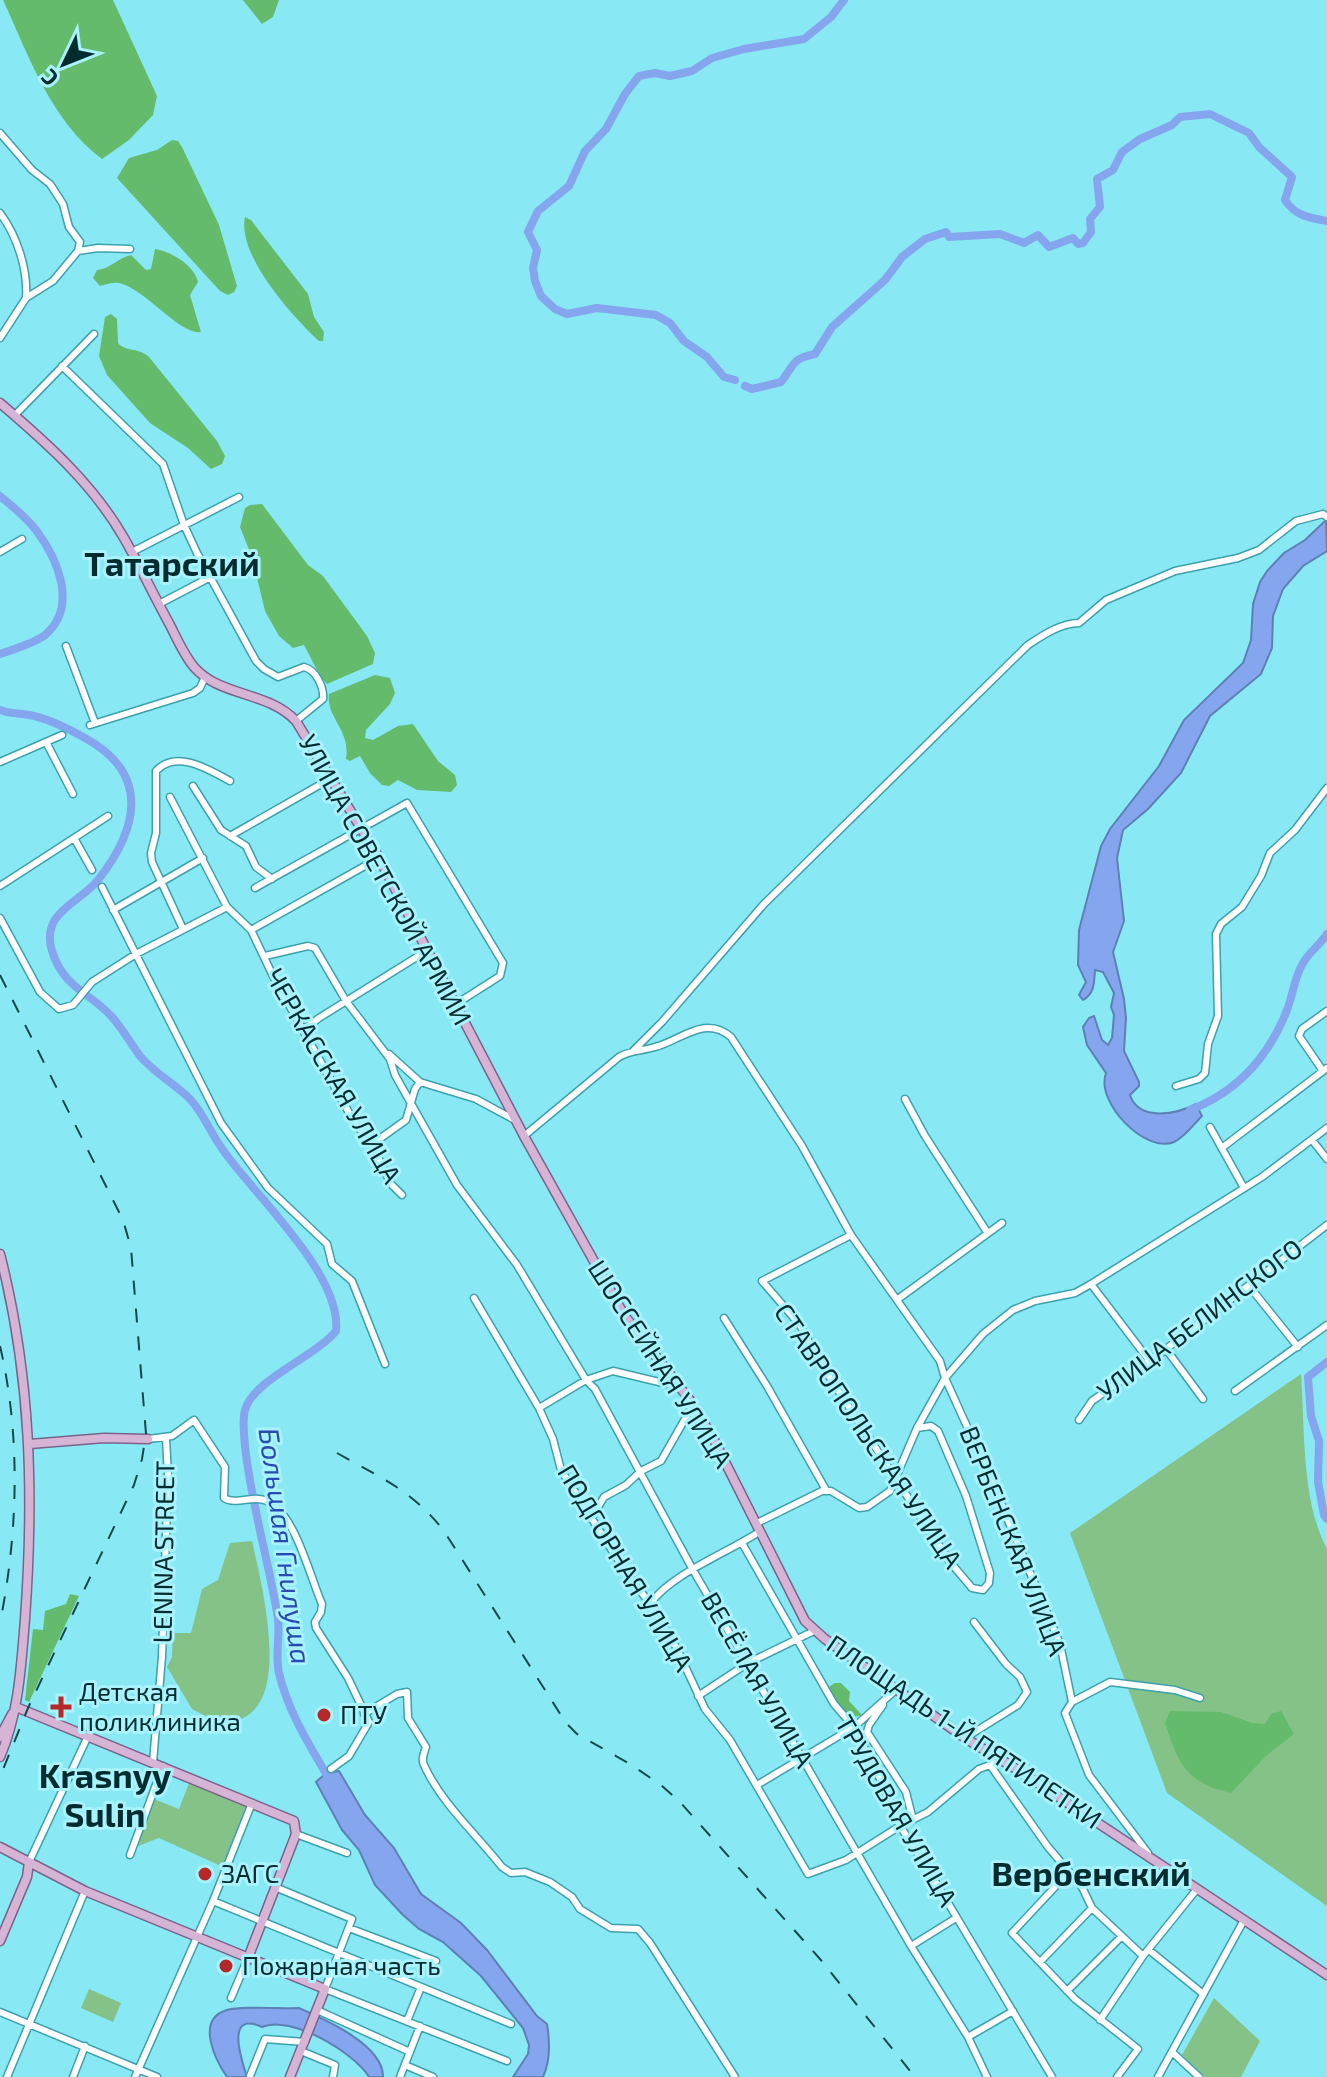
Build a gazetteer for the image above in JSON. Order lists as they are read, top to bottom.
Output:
{
  "streets": {
    "main road": [
      "УЛИЦА СОВЕТСКОЙ АРМИИ",
      "ШОССЕЙНАЯ УЛИЦА",
      "ВЕРБЕНСКАЯ УЛИЦА",
      "ПЛОЩАДЬ 1-Й ПЯТИЛЕТКИ"
    ],
    "street": [
      "ЧЕРКАССКАЯ УЛИЦА",
      "УЛИЦА БЕЛИНСКОГО",
      "СТАВРОПОЛЬСКАЯ УЛИЦА",
      "LENINA STREET",
      "ПОДГОРНАЯ УЛИЦА",
      "ВЕСЁЛАЯ УЛИЦА",
      "ТРУДОВАЯ УЛИЦА"
    ]
  },
  "crossings": [
    ["УЛИЦА СОВЕТСКОЙ АРМИИ", "ШОССЕЙНАЯ УЛИЦА"],
    ["ШОССЕЙНАЯ УЛИЦА", "ПЛОЩАДЬ 1-Й ПЯТИЛЕТКИ"],
    ["СТАВРОПОЛЬСКАЯ УЛИЦА", "ВЕРБЕНСКАЯ УЛИЦА"],
    ["ВЕРБЕНСКАЯ УЛИЦА", "ПЛОЩАДЬ 1-Й ПЯТИЛЕТКИ"],
    ["ПОДГОРНАЯ УЛИЦА", "ВЕСЁЛАЯ УЛИЦА"]
  ],
  "districts": ["Татарский", "Krasnyy Sulin", "Вербенский"],
  "water": ["Большая Гнилуша"],
  "places": {
    "health": ["Детская поликлиника"],
    "other": ["ПТУ", "ЗАГС", "Пожарная часть"]
  },
  "north": "bottom left"
}
